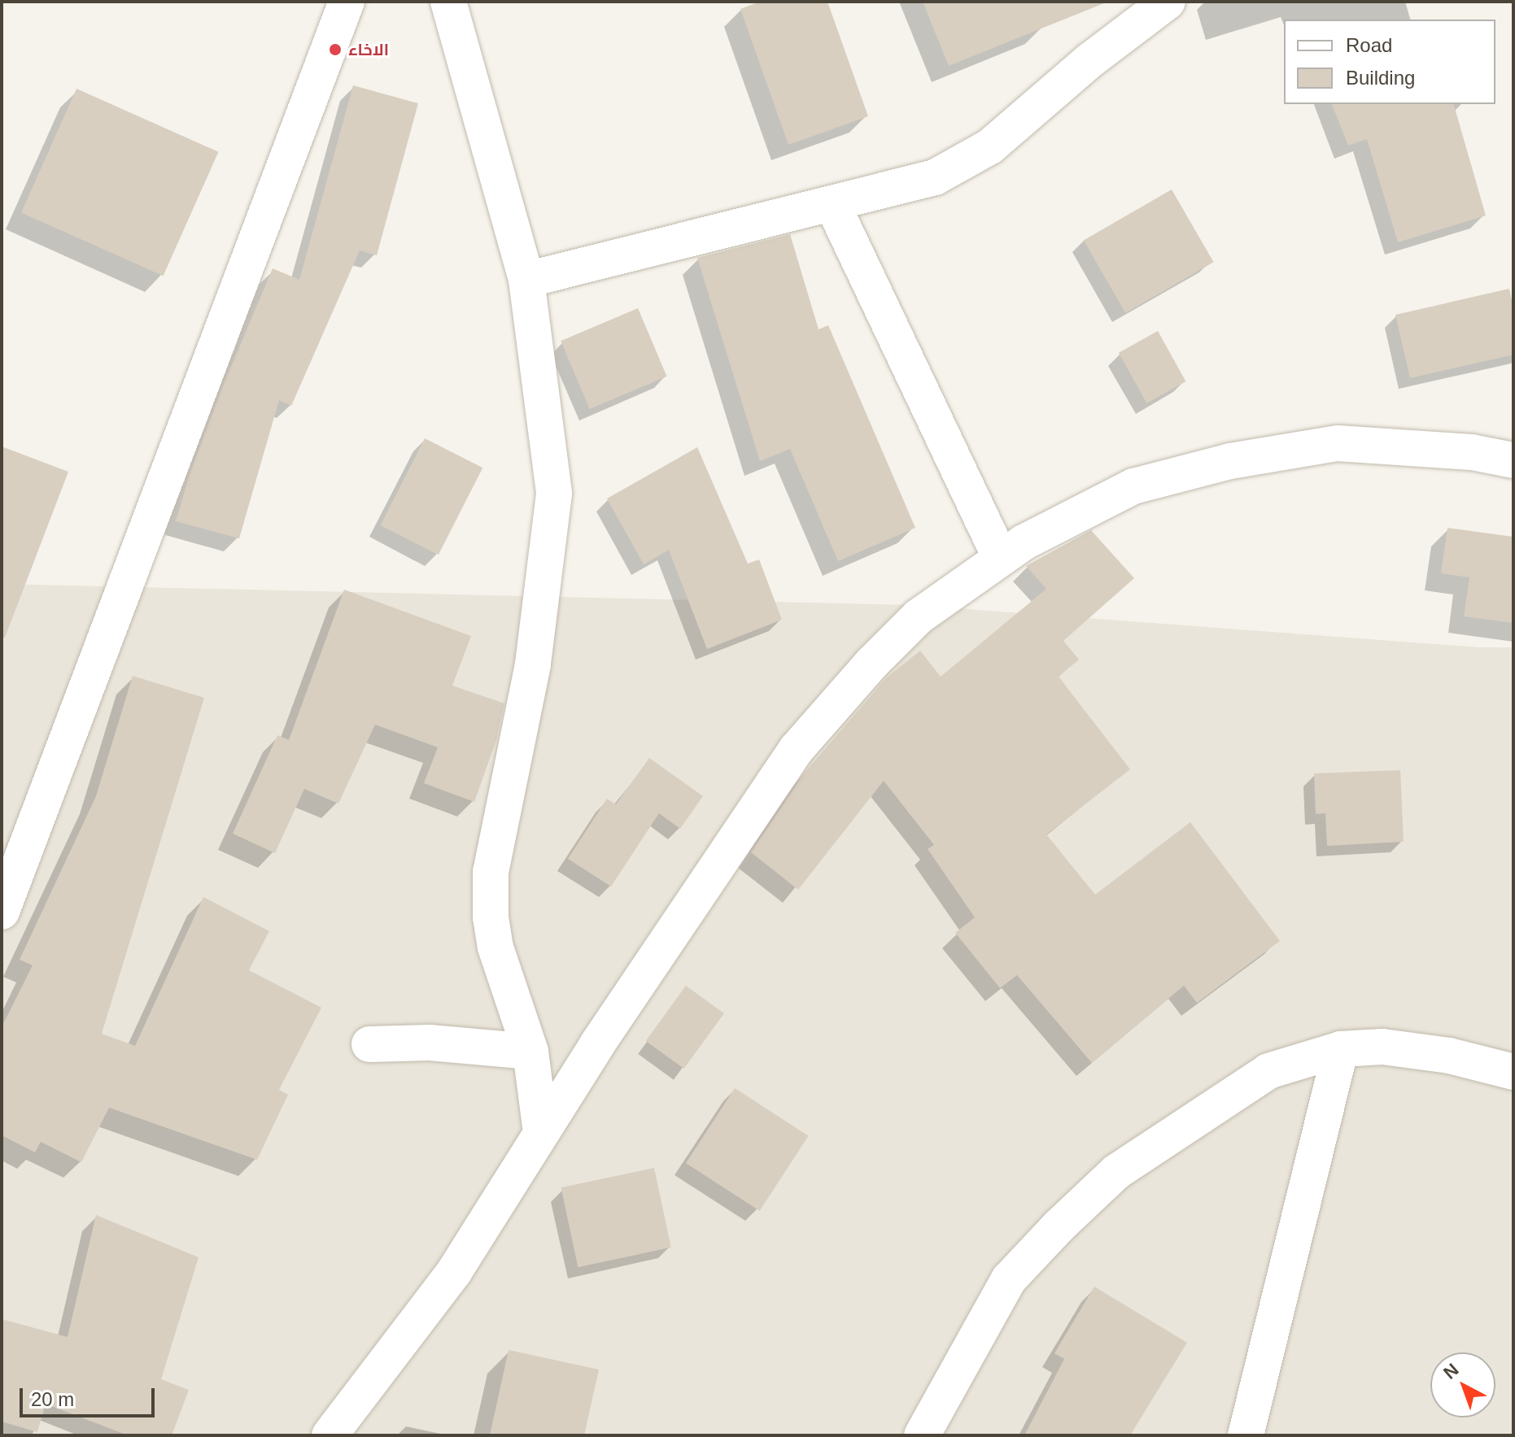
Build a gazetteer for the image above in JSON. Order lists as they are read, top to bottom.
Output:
{
  "places": ["الاخاء"],
  "legend": ["Road", "Building"],
  "scale_bar": "20 m",
  "north": "top left"
}
